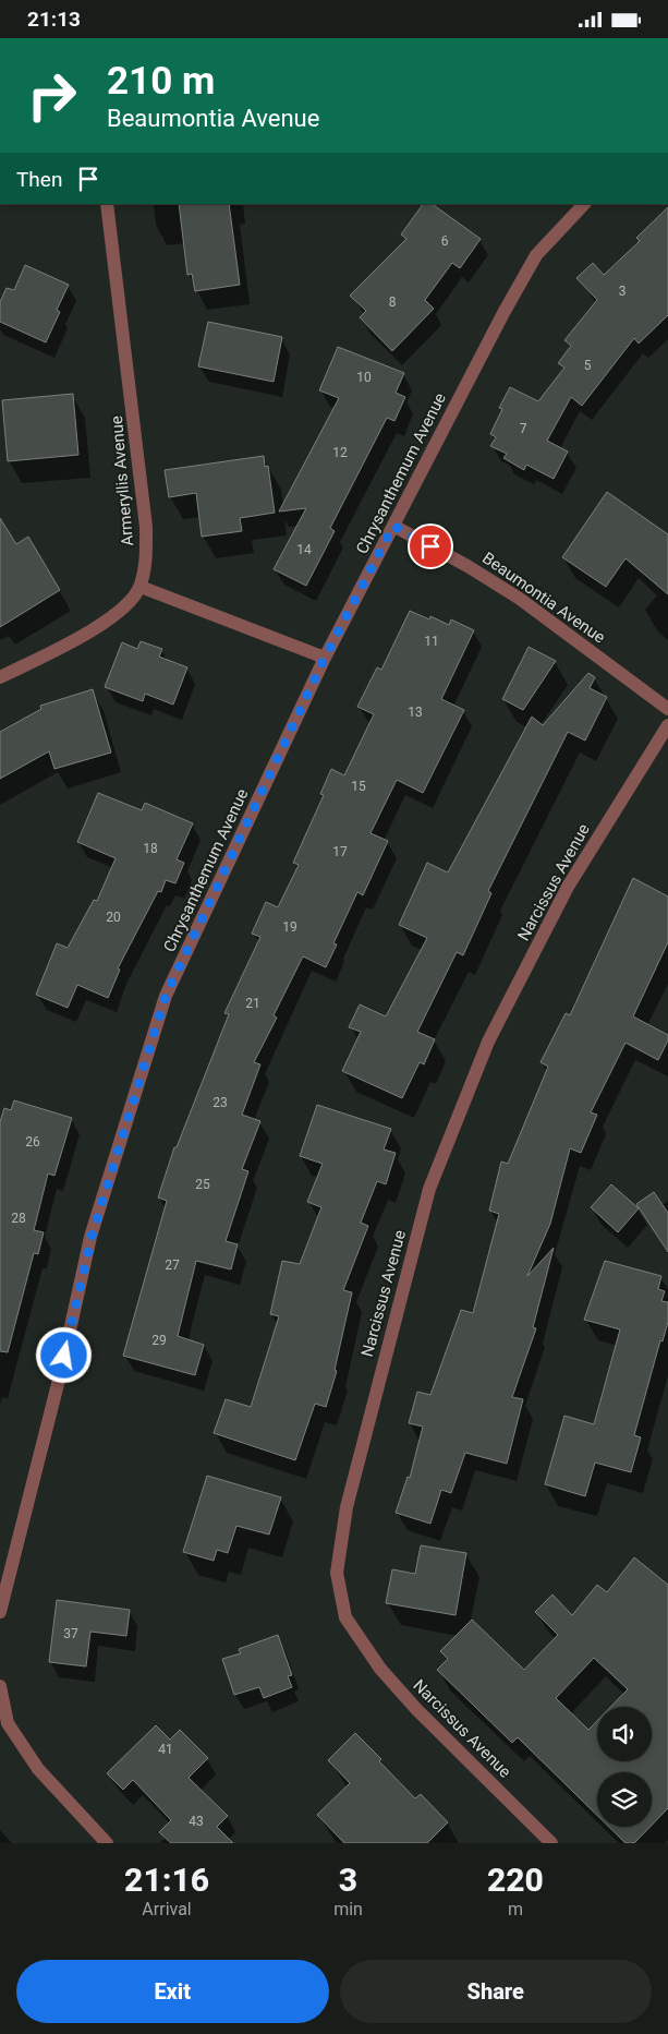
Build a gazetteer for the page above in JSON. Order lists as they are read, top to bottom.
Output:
{
  "streets": {
    "street": [
      "Chrysanthemum Avenue",
      "Armeryllis Avenue",
      "Beaumontia Avenue",
      "Narcissus Avenue"
    ]
  },
  "crossings": [
    ["Chrysanthemum Avenue", "Beaumontia Avenue"]
  ],
  "house_numbers": [
    "6",
    "3",
    "8",
    "5",
    "10",
    "7",
    "12",
    "14",
    "11",
    "13",
    "15",
    "18",
    "17",
    "20",
    "19",
    "21",
    "23",
    "26",
    "25",
    "28",
    "27",
    "29",
    "37",
    "41",
    "43"
  ],
  "page": {
    "status": "21:13",
    "turn": ["210 m", "Beaumontia Avenue"],
    "then": "Then",
    "eta": [
      "21:16",
      "Arrival",
      "3",
      "min",
      "220",
      "m"
    ],
    "buttons": ["Exit", "Share"]
  }
}
